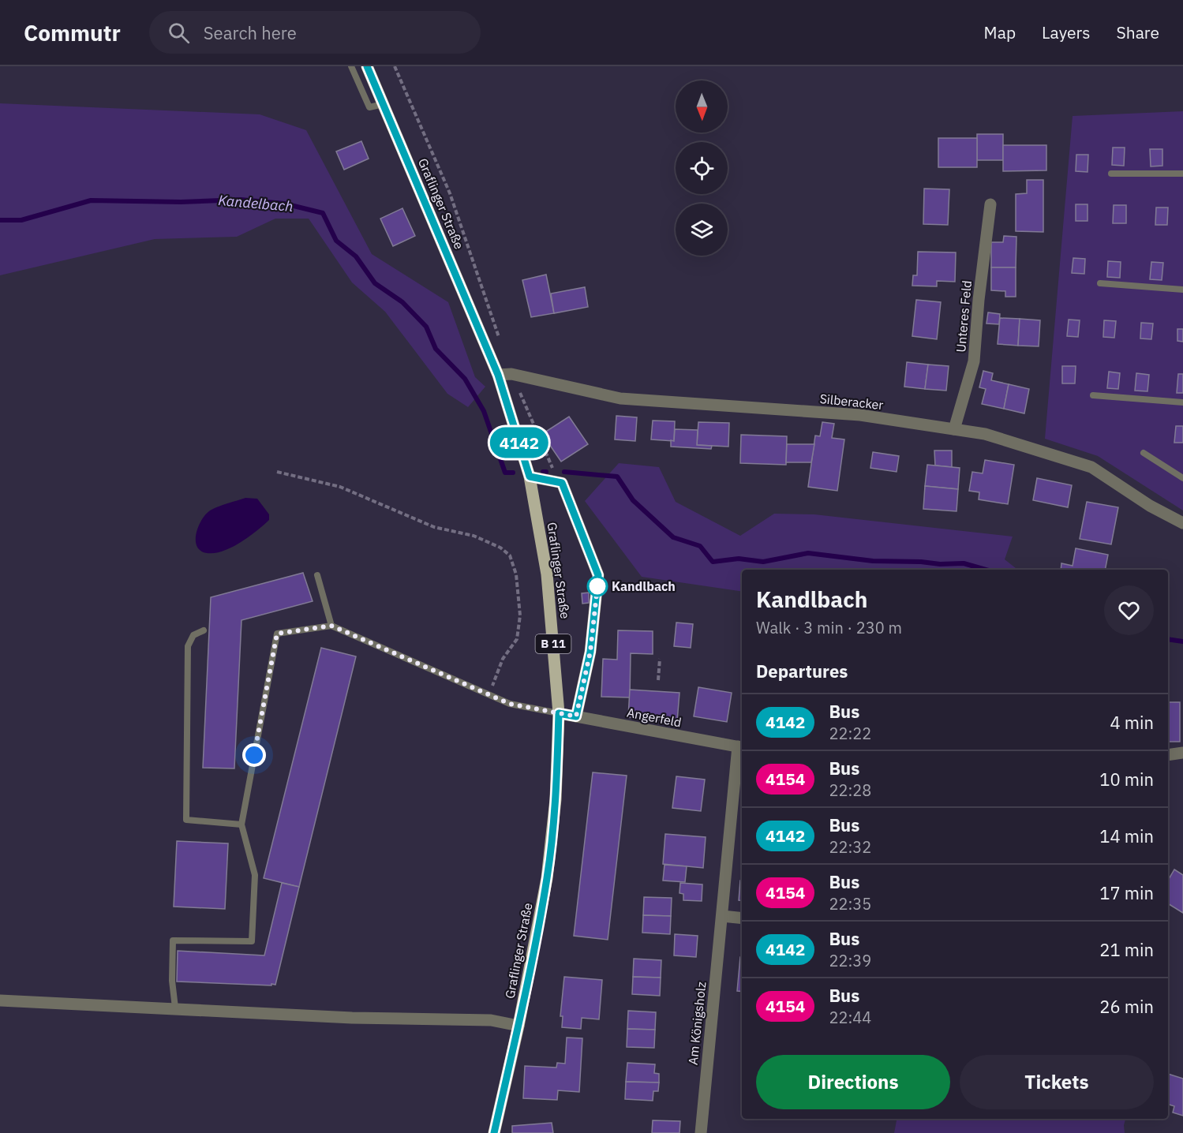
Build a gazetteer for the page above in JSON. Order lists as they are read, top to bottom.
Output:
{
  "streets": {
    "main road": ["Graflinger Straße", "B 11"],
    "street": [
      "Unteres Feld",
      "Silberacker",
      "Angerfeld",
      "Am Königsholz"
    ]
  },
  "crossings": [
    ["Graflinger Straße", "Silberacker"],
    ["Graflinger Straße", "Angerfeld"],
    ["Unteres Feld", "Silberacker"],
    ["Angerfeld", "Am Königsholz"]
  ],
  "water": ["Kandelbach"],
  "places": ["Kandlbach"],
  "lines": ["bus line 4142"],
  "north": "bottom",
  "page": {
    "header": "Commutr",
    "search": "Search here",
    "nav": ["Map", "Layers", "Share"],
    "on_map": "4142",
    "heading": [
      ["Kandlbach", "Walk · 3 min · 230 m"],
      "Departures"
    ],
    "list": [
      {
        "mark": "4142",
        "name": "Bus",
        "note": "22:22",
        "value": "4 min"
      },
      {
        "mark": "4154",
        "name": "Bus",
        "note": "22:28",
        "value": "10 min"
      },
      {
        "mark": "4142",
        "name": "Bus",
        "note": "22:32",
        "value": "14 min"
      },
      {
        "mark": "4154",
        "name": "Bus",
        "note": "22:35",
        "value": "17 min"
      },
      {
        "mark": "4142",
        "name": "Bus",
        "note": "22:39",
        "value": "21 min"
      },
      {
        "mark": "4154",
        "name": "Bus",
        "note": "22:44",
        "value": "26 min"
      }
    ],
    "buttons": ["Directions", "Tickets"]
  }
}
